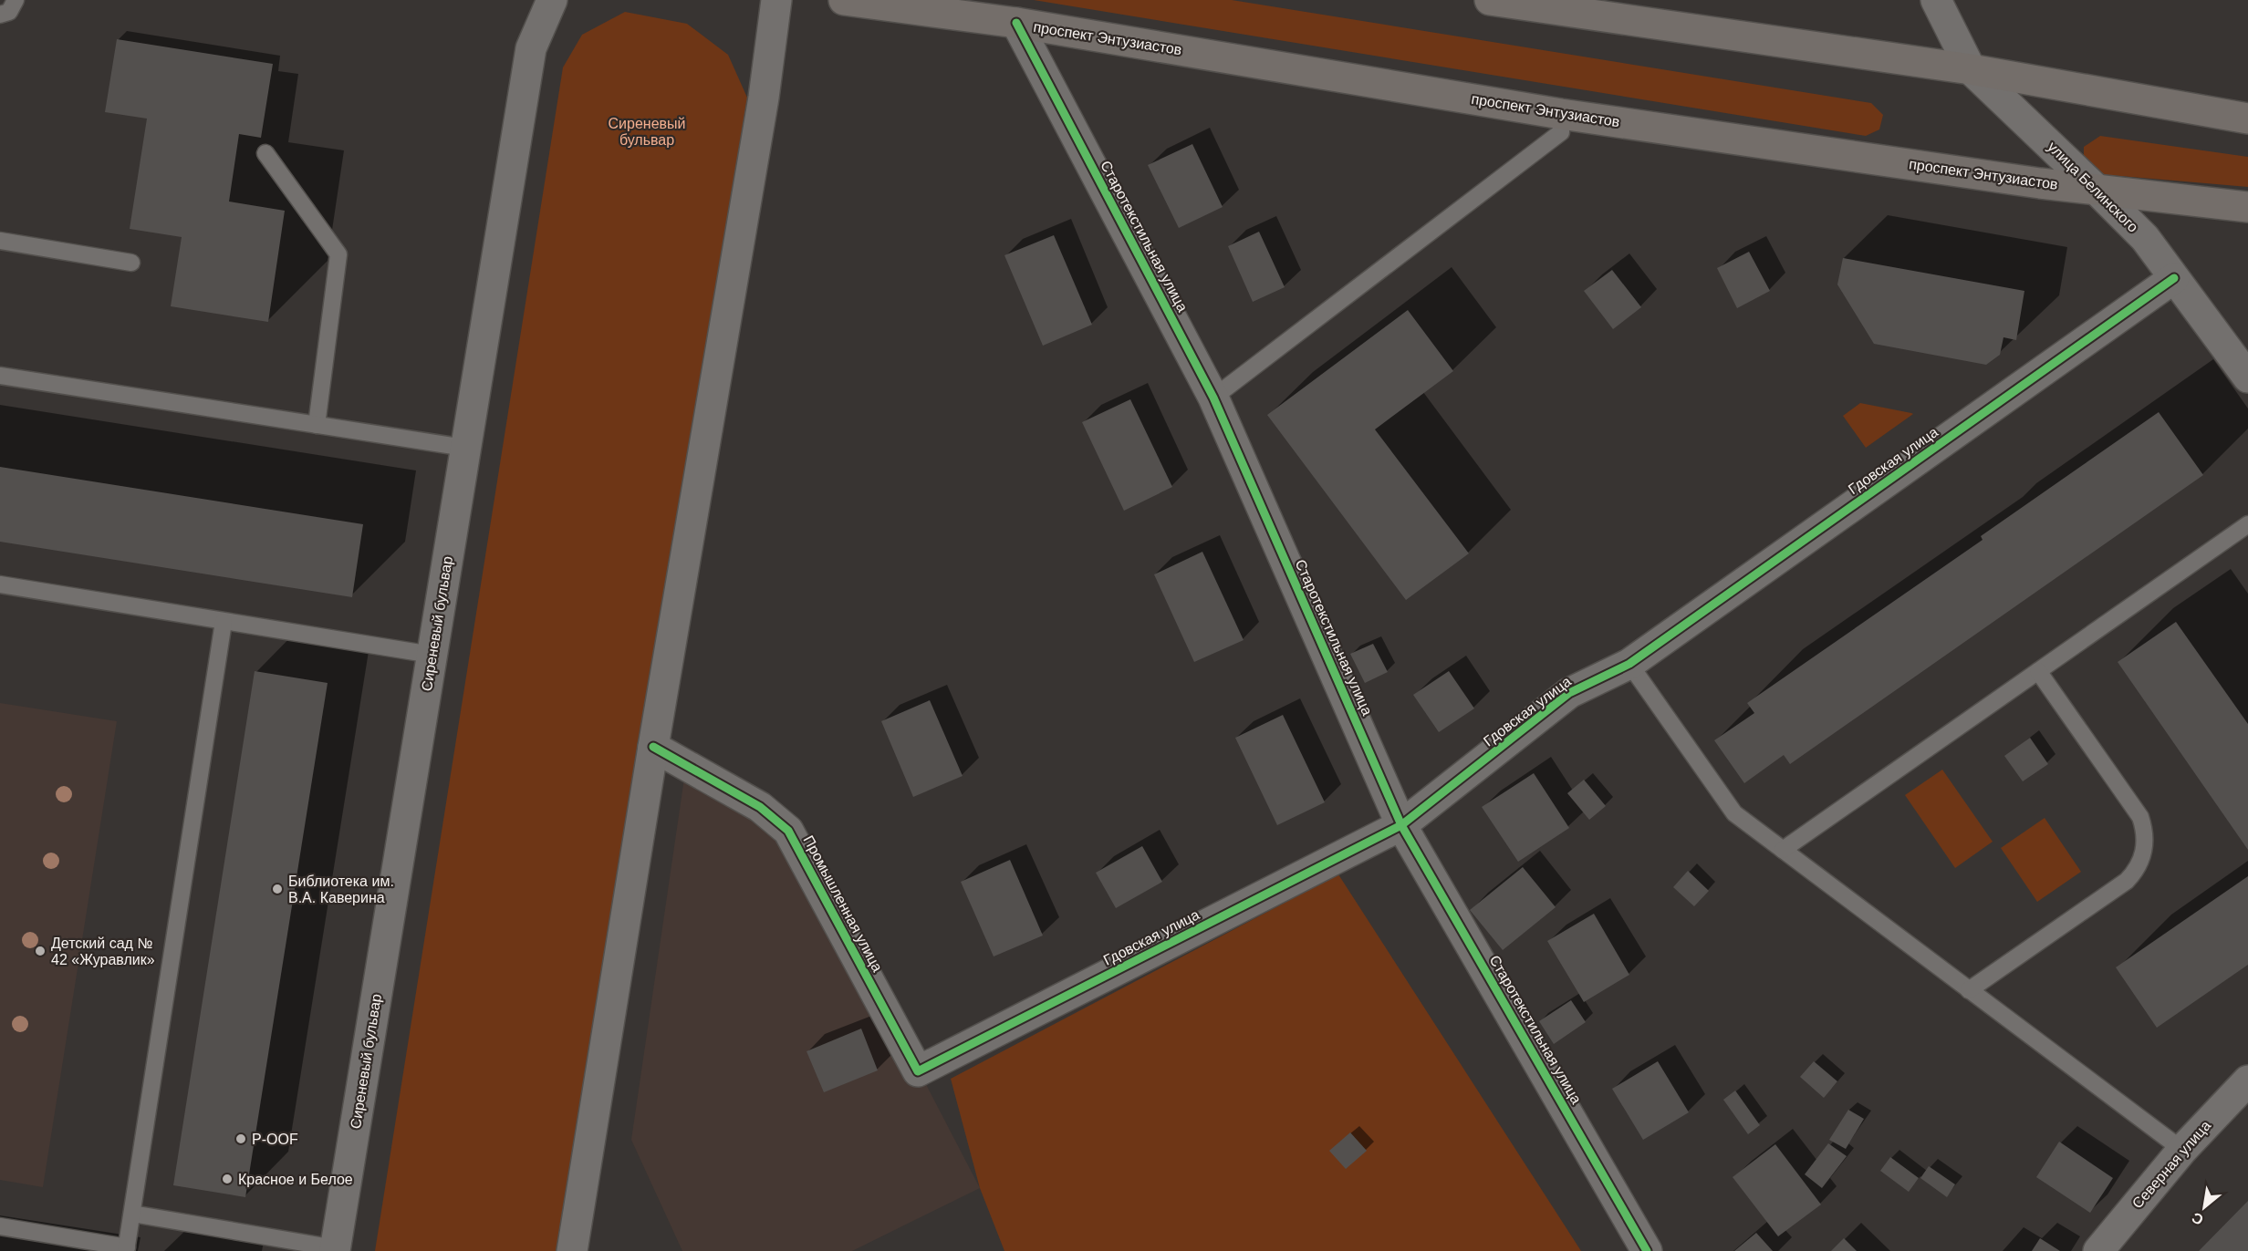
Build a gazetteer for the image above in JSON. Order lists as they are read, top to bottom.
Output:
{
  "streets": {
    "main road": ["проспект Энтузиастов"],
    "street": [
      "улица Белинского",
      "Старотекстильная улица",
      "Гдовская улица",
      "Сиреневый бульвар",
      "Промышленная улица",
      "Северная улица"
    ]
  },
  "crossings": [
    ["проспект Энтузиастов", "улица Белинского"],
    ["проспект Энтузиастов", "Старотекстильная улица"],
    ["улица Белинского", "Гдовская улица"],
    ["Старотекстильная улица", "Гдовская улица"],
    ["Гдовская улица", "Промышленная улица"]
  ],
  "parks": ["Сиреневый бульвар"],
  "places": [
    "Библиотека им. В.А. Каверина",
    "Детский сад № 42 «Журавлик»",
    "P-OOF",
    "Красное и Белое"
  ],
  "north": "bottom left"
}
